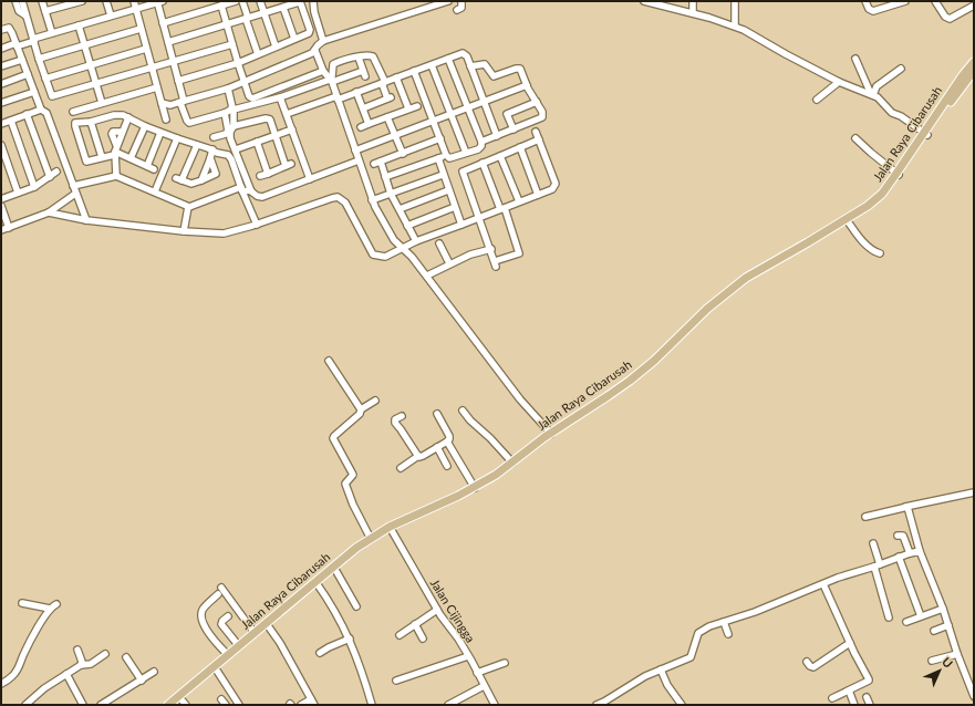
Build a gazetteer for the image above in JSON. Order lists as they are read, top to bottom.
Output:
{
  "streets": {
    "main road": ["Jalan Raya Cibarusah"],
    "street": ["Jalan Cijingga"]
  },
  "crossings": [
    ["Jalan Raya Cibarusah", "Jalan Cijingga"]
  ],
  "north": "top right"
}
